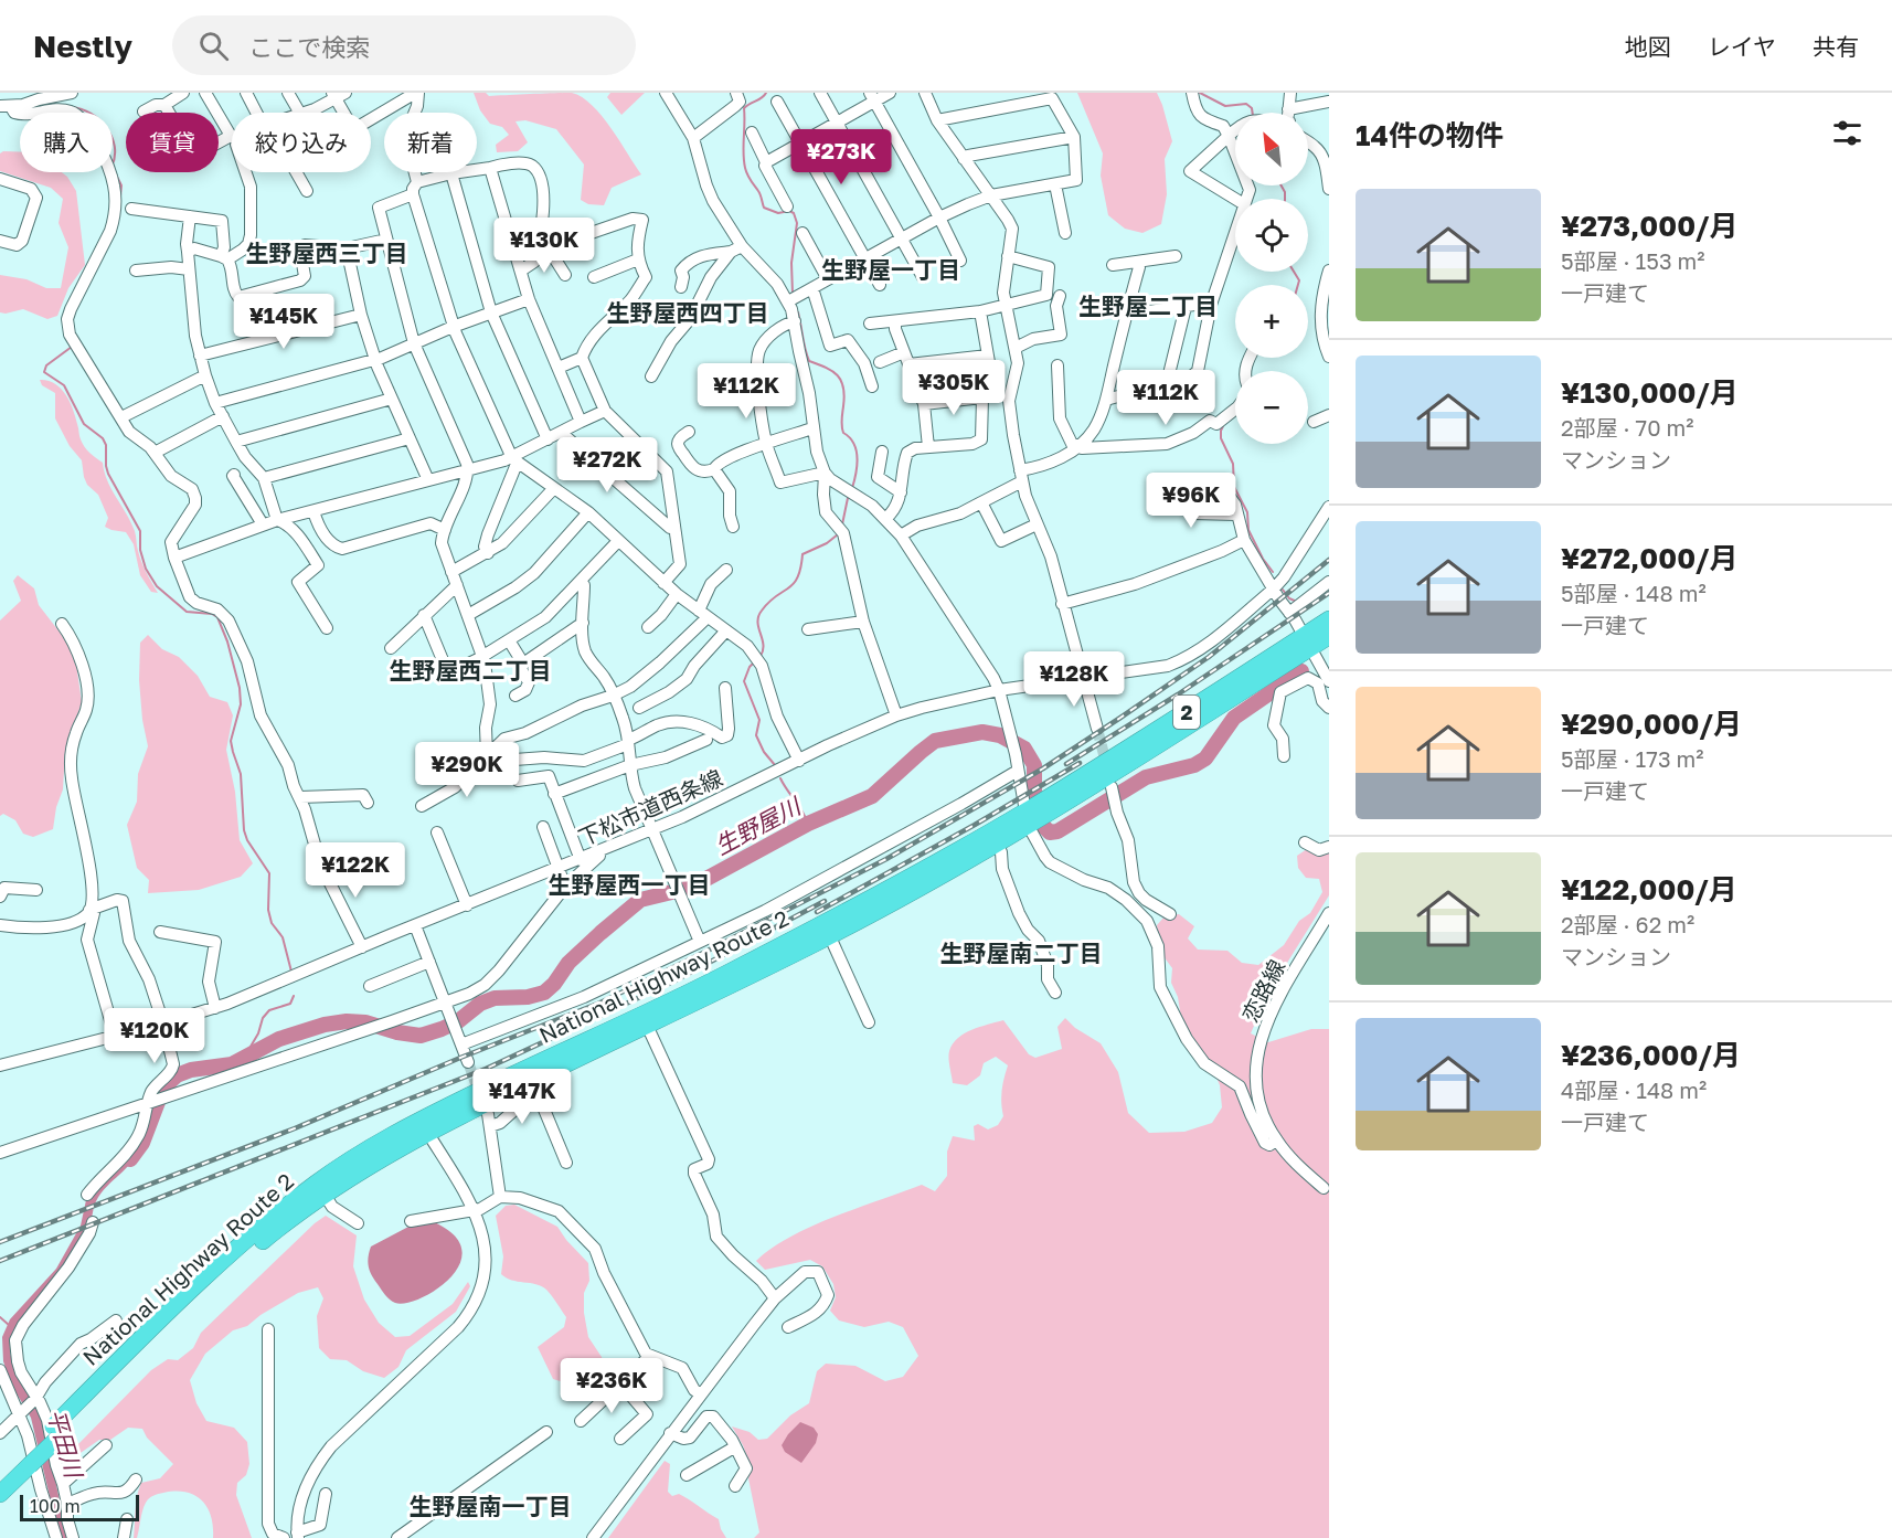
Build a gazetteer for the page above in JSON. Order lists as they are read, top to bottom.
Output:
{
  "streets": {
    "highway": ["2", "National Highway Route 2"],
    "street": ["下松市道西条線", "恋路線"]
  },
  "districts": [
    "生野屋西三丁目",
    "生野屋一丁目",
    "生野屋二丁目",
    "生野屋西四丁目",
    "生野屋西二丁目",
    "生野屋西一丁目",
    "生野屋南二丁目",
    "生野屋南一丁目"
  ],
  "water": ["生野屋川", "平田川"],
  "scale_bar": "100 m",
  "north": "top left",
  "page": {
    "header": "Nestly",
    "search": "ここで検索",
    "nav": ["地図", "レイヤ", "共有"],
    "heading": "14件の物件",
    "map_buttons": ["+", "−"],
    "chip": [
      "購入",
      "賃貸",
      "絞り込み",
      "新着"
    ],
    "price": [
      "¥273K",
      "¥130K",
      "¥145K",
      "¥305K",
      "¥112K",
      "¥112K",
      "¥272K",
      "¥96K",
      "¥128K",
      "¥290K",
      "¥122K",
      "¥120K",
      "¥147K",
      "¥236K"
    ],
    "list": [
      {
        "name": "¥273,000/月",
        "note": "5部屋 · 153 m² · 一戸建て"
      },
      {
        "name": "¥130,000/月",
        "note": "2部屋 · 70 m² · マンション"
      },
      {
        "name": "¥272,000/月",
        "note": "5部屋 · 148 m² · 一戸建て"
      },
      {
        "name": "¥290,000/月",
        "note": "5部屋 · 173 m² · 一戸建て"
      },
      {
        "name": "¥122,000/月",
        "note": "2部屋 · 62 m² · マンション"
      },
      {
        "name": "¥236,000/月",
        "note": "4部屋 · 148 m² · 一戸建て"
      }
    ],
    "scale": "100 m"
  }
}
